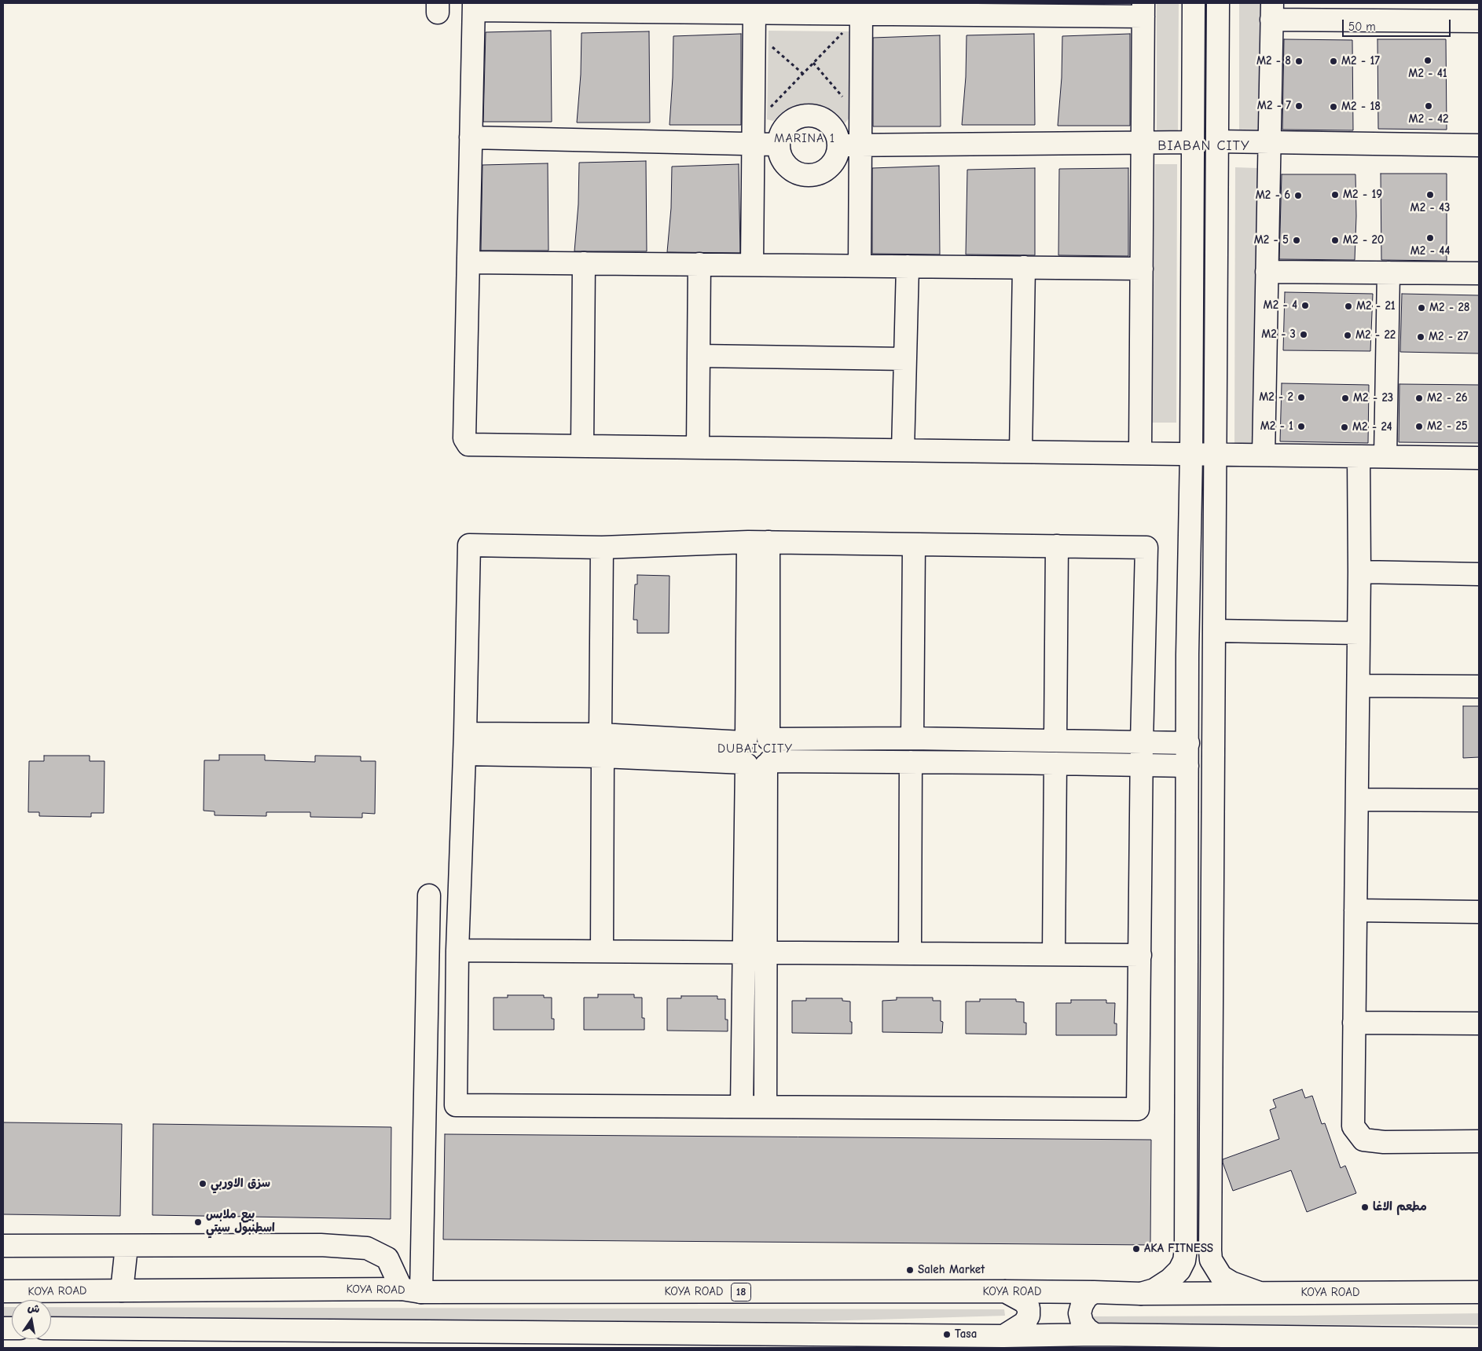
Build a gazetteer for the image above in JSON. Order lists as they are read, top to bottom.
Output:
{
  "streets": {
    "main road": ["KOYA ROAD", "18"]
  },
  "districts": ["MARINA 1", "BIABAN CITY", "DUBAI CITY"],
  "places": [
    "M2 - 41",
    "M2 - 8",
    "M2 - 17",
    "M2 - 7",
    "M2 - 42",
    "M2 - 18",
    "M2 - 19",
    "M2 - 43",
    "M2 - 6",
    "M2 - 44",
    "M2 - 5",
    "M2 - 20",
    "M2 - 4",
    "M2 - 21",
    "M2 - 28",
    "M2 - 3",
    "M2 - 22",
    "M2 - 27",
    "M2 - 2",
    "M2 - 23",
    "M2 - 26",
    "M2 - 1",
    "M2 - 25",
    "M2 - 24",
    "سزق الاوربي",
    "مطعم الاغا",
    "بيع ملابس اسطنبول سيتي",
    "AKA FITNESS",
    "Saleh Market",
    "Tasa"
  ],
  "scale_bar": "50 m",
  "north": "top"
}
